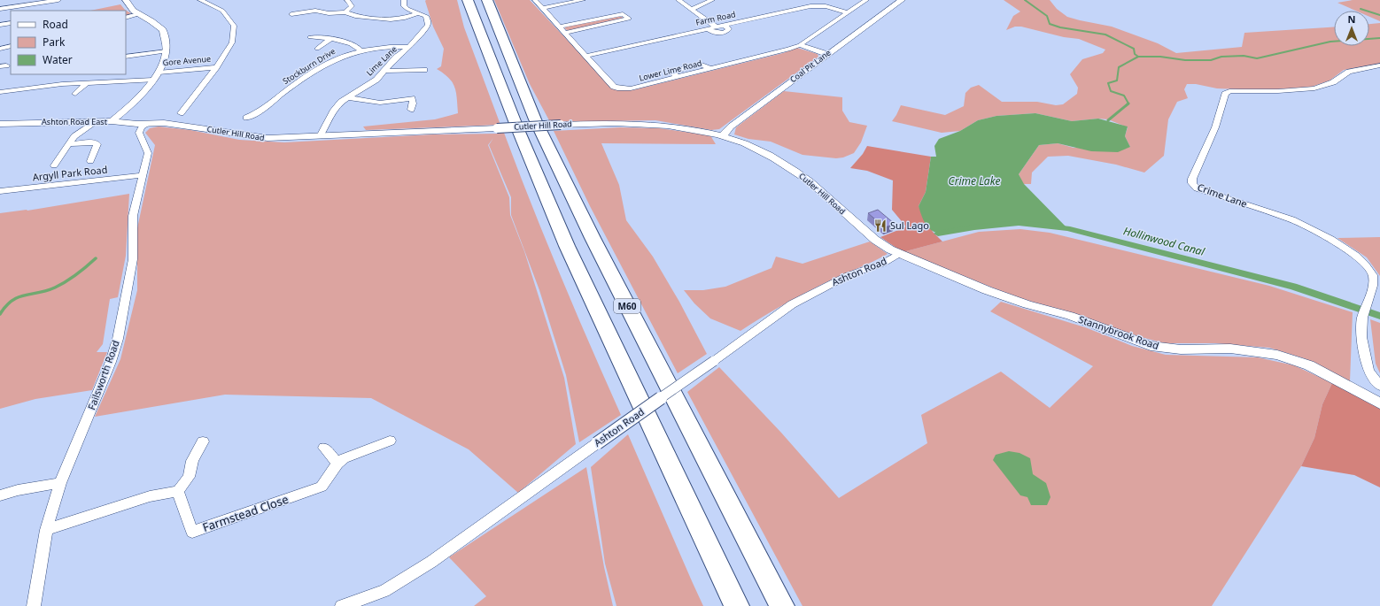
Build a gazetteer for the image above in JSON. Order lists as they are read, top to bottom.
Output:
{
  "streets": {
    "highway": ["M60"],
    "street": [
      "Farm Road",
      "Gore Avenue",
      "Lime Lane",
      "Stockburn Drive",
      "Coal Pit Lane",
      "Lower Lime Road",
      "Ashton Road East",
      "Cutler Hill Road",
      "Argyll Park Road",
      "Crime Lane",
      "Ashton Road",
      "Stannybrook Road",
      "Failsworth Road",
      "Farmstead Close"
    ]
  },
  "crossings": [
    ["Farm Road", "Lower Lime Road"],
    ["Lime Lane", "Stockburn Drive"],
    ["Lime Lane", "Cutler Hill Road"],
    ["Coal Pit Lane", "Cutler Hill Road"],
    ["Ashton Road East", "Cutler Hill Road"],
    ["Ashton Road East", "Failsworth Road"],
    ["Cutler Hill Road", "Ashton Road"],
    ["Cutler Hill Road", "Stannybrook Road"],
    ["Cutler Hill Road", "Failsworth Road"],
    ["Argyll Park Road", "Failsworth Road"],
    ["Ashton Road", "Stannybrook Road"]
  ],
  "water": ["Crime Lake", "Hollinwood Canal"],
  "places": {
    "restaurant": ["Sul Lago"]
  },
  "legend": ["Road", "Park", "Water"],
  "north": "top"
}
